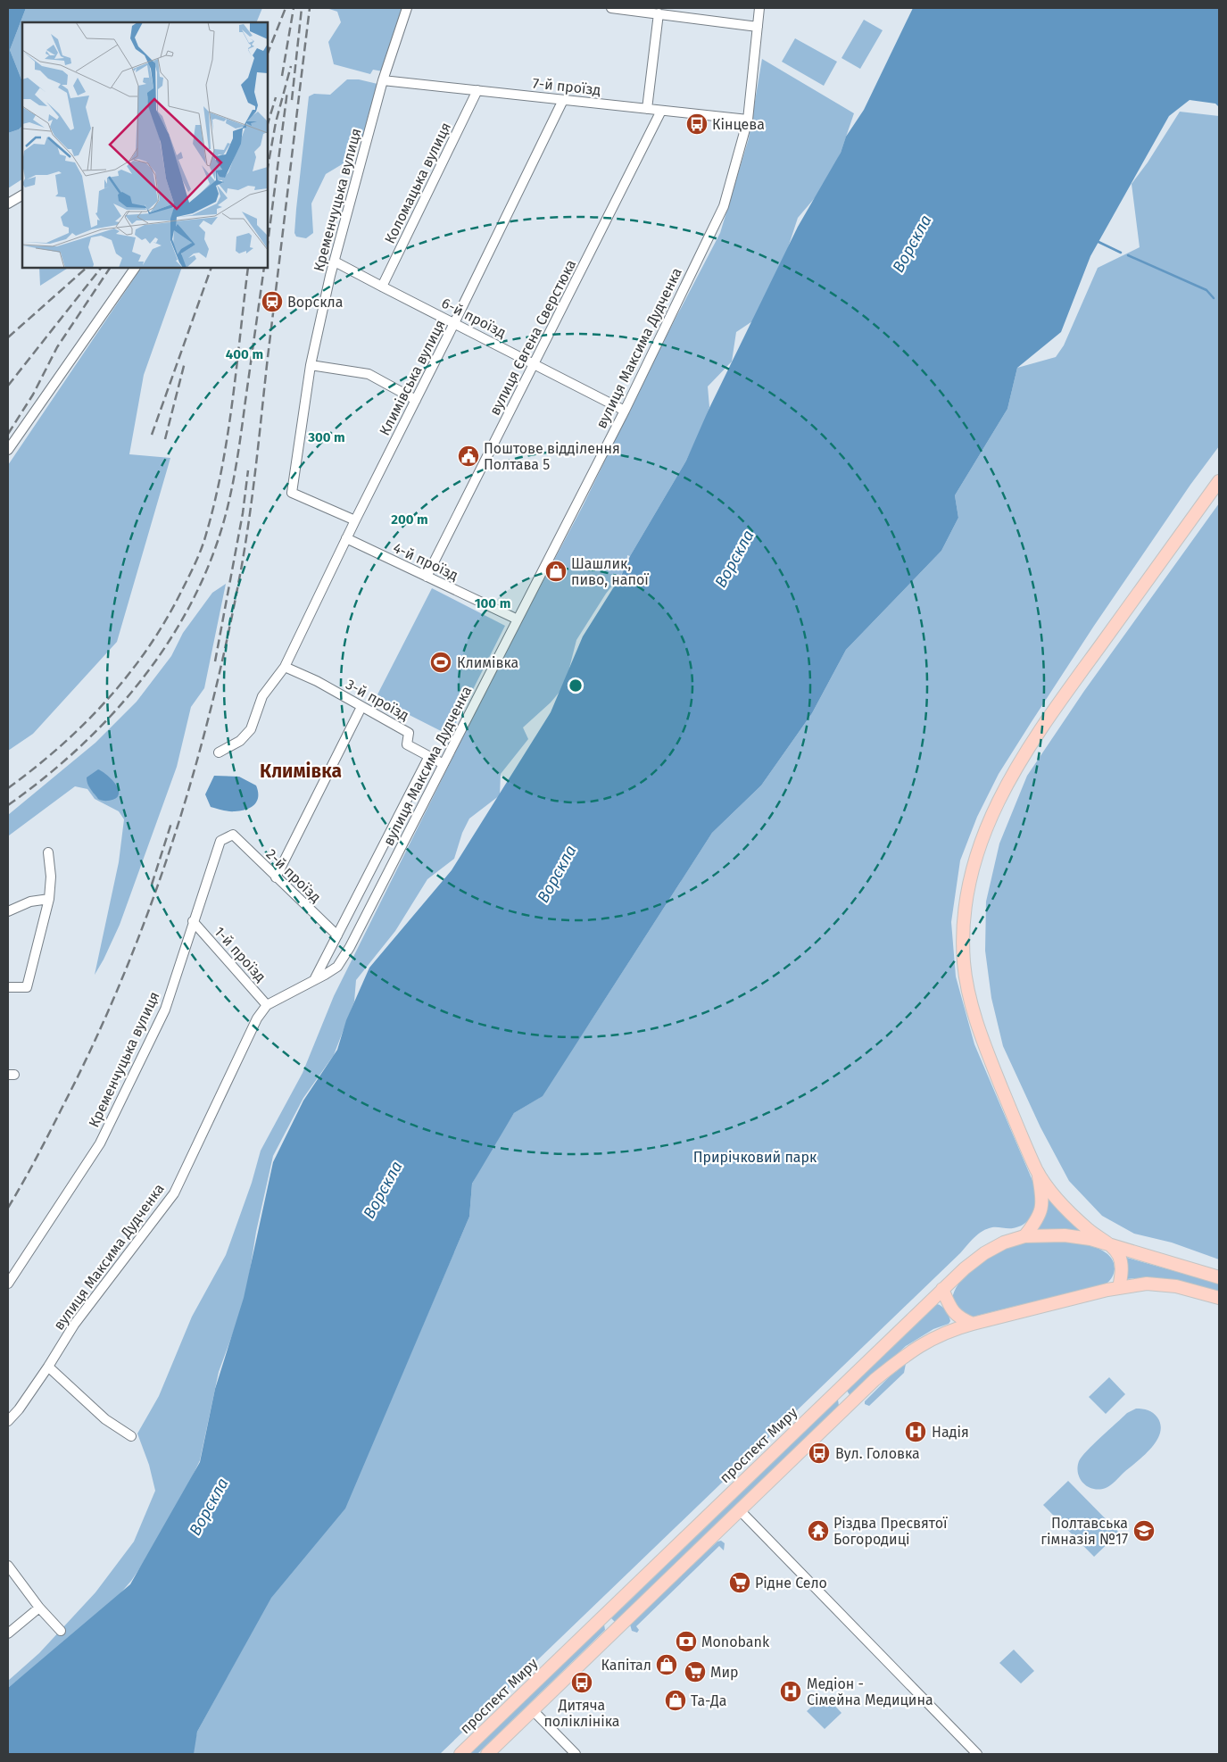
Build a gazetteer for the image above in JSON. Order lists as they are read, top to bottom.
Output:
{
  "streets": {
    "main road": ["проспект Миру"],
    "street": [
      "7-й проїзд",
      "Коломацька вулиця",
      "Кременчуцька вулиця",
      "6-й проїзд",
      "вулиця Євгена Сверстюка",
      "вулиця Максима Дудченка",
      "Климівська вулиця",
      "4-й проїзд",
      "3-й проїзд",
      "2-й проїзд",
      "1-й проїзд"
    ]
  },
  "crossings": [
    ["7-й проїзд", "Коломацька вулиця"],
    ["7-й проїзд", "Кременчуцька вулиця"],
    ["7-й проїзд", "вулиця Євгена Сверстюка"],
    ["7-й проїзд", "вулиця Максима Дудченка"],
    ["7-й проїзд", "Климівська вулиця"],
    ["Коломацька вулиця", "6-й проїзд"],
    ["Кременчуцька вулиця", "6-й проїзд"],
    ["Кременчуцька вулиця", "Климівська вулиця"],
    ["Кременчуцька вулиця", "2-й проїзд"],
    ["Кременчуцька вулиця", "1-й проїзд"],
    ["6-й проїзд", "вулиця Євгена Сверстюка"],
    ["6-й проїзд", "вулиця Максима Дудченка"],
    ["6-й проїзд", "Климівська вулиця"],
    ["вулиця Євгена Сверстюка", "4-й проїзд"],
    ["вулиця Максима Дудченка", "4-й проїзд"],
    ["вулиця Максима Дудченка", "3-й проїзд"],
    ["вулиця Максима Дудченка", "2-й проїзд"],
    ["вулиця Максима Дудченка", "1-й проїзд"],
    ["Климівська вулиця", "4-й проїзд"],
    ["Климівська вулиця", "3-й проїзд"]
  ],
  "districts": ["Климівка"],
  "water": ["Ворскла"],
  "parks": ["Прирічковий парк"],
  "places": {
    "bus stop": ["Кінцева", "Вул. Головка", "Дитяча поліклініка"],
    "station": ["Ворскла"],
    "public building": ["Поштове відділення Полтава 5"],
    "shop": ["Шашлик, пиво, напої", "Капітал", "Та-Да"],
    "sports": ["Климівка"],
    "hospital": ["Надія", "Медіон - Сімейна Медицина"],
    "temple": ["Різдва Пресвятої Богородиці"],
    "school or university": ["Полтавська гімназія №17"],
    "supermarket": ["Рідне Село", "Мир"],
    "bank": ["Monobank"]
  },
  "rings": [
    "400 m",
    "300 m",
    "200 m",
    "100 m"
  ]
}
